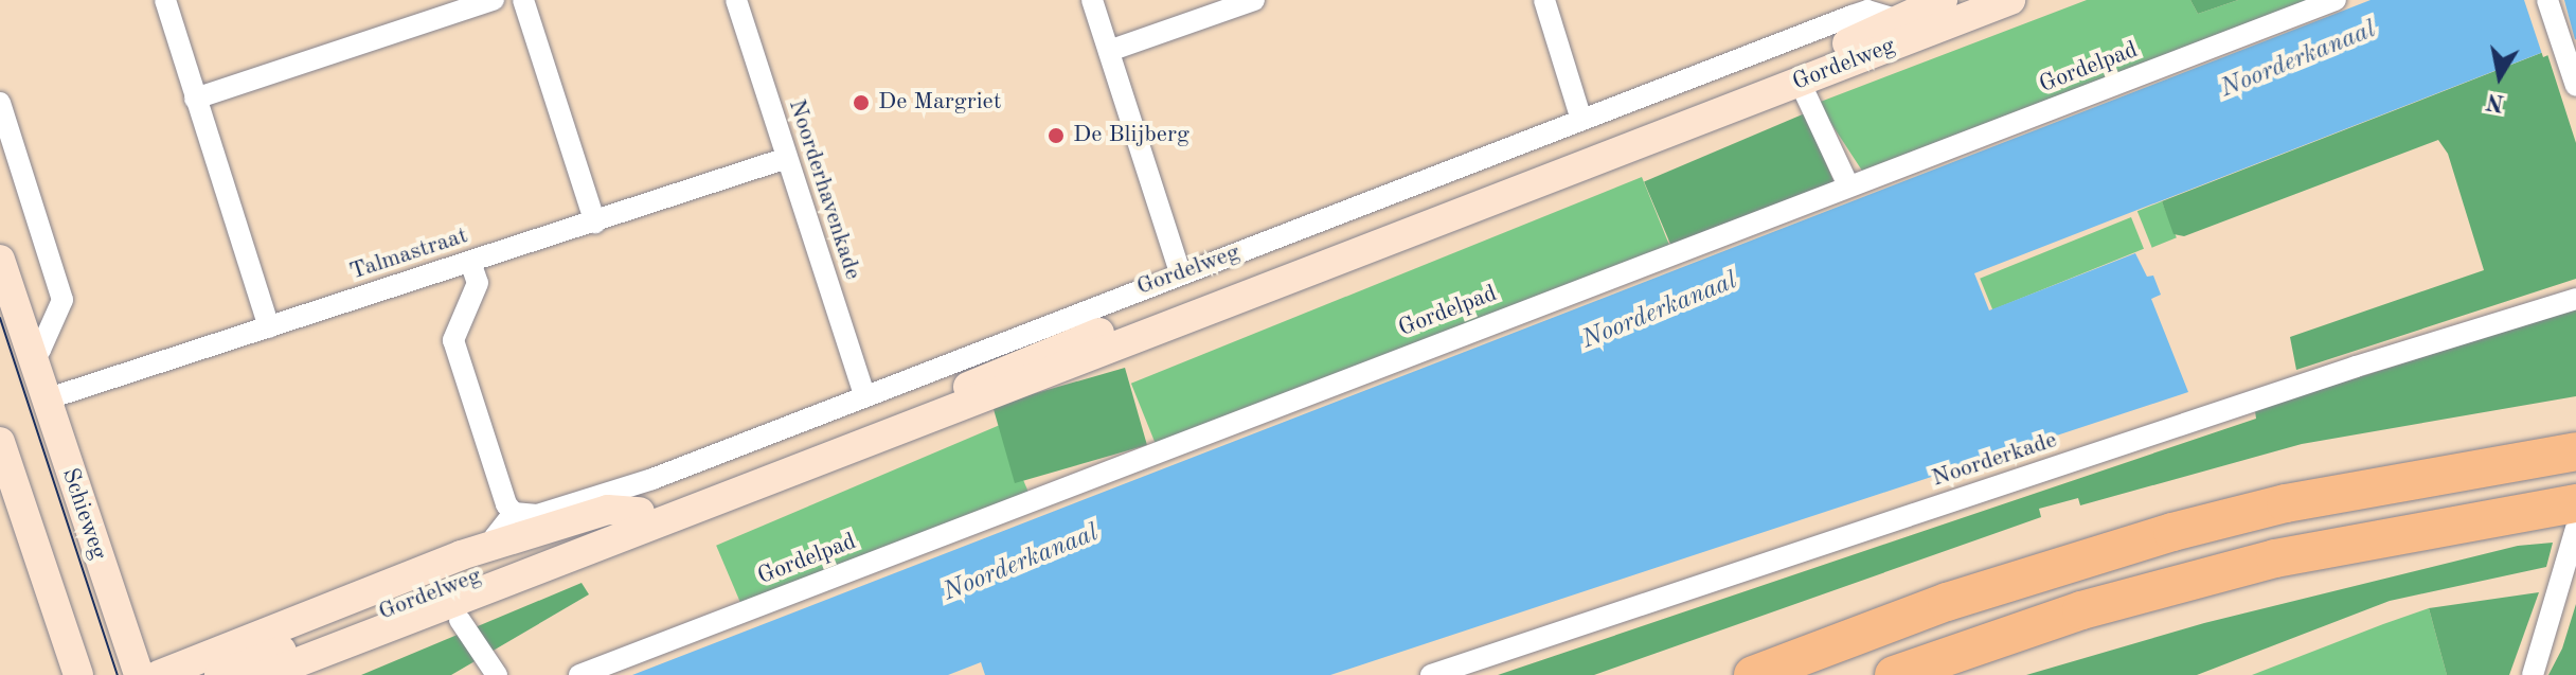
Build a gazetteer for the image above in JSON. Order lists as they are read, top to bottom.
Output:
{
  "streets": {
    "main road": ["Gordelweg", "Schieweg"],
    "street": [
      "Gordelpad",
      "Noorderhavenkade",
      "Talmastraat",
      "Noorderkade"
    ]
  },
  "crossings": [
    ["Gordelweg", "Noorderhavenkade"],
    ["Noorderhavenkade", "Talmastraat"],
    ["Talmastraat", "Schieweg"]
  ],
  "water": ["Noorderkanaal"],
  "places": ["De Margriet", "De Blijberg"],
  "north": "bottom"
}
